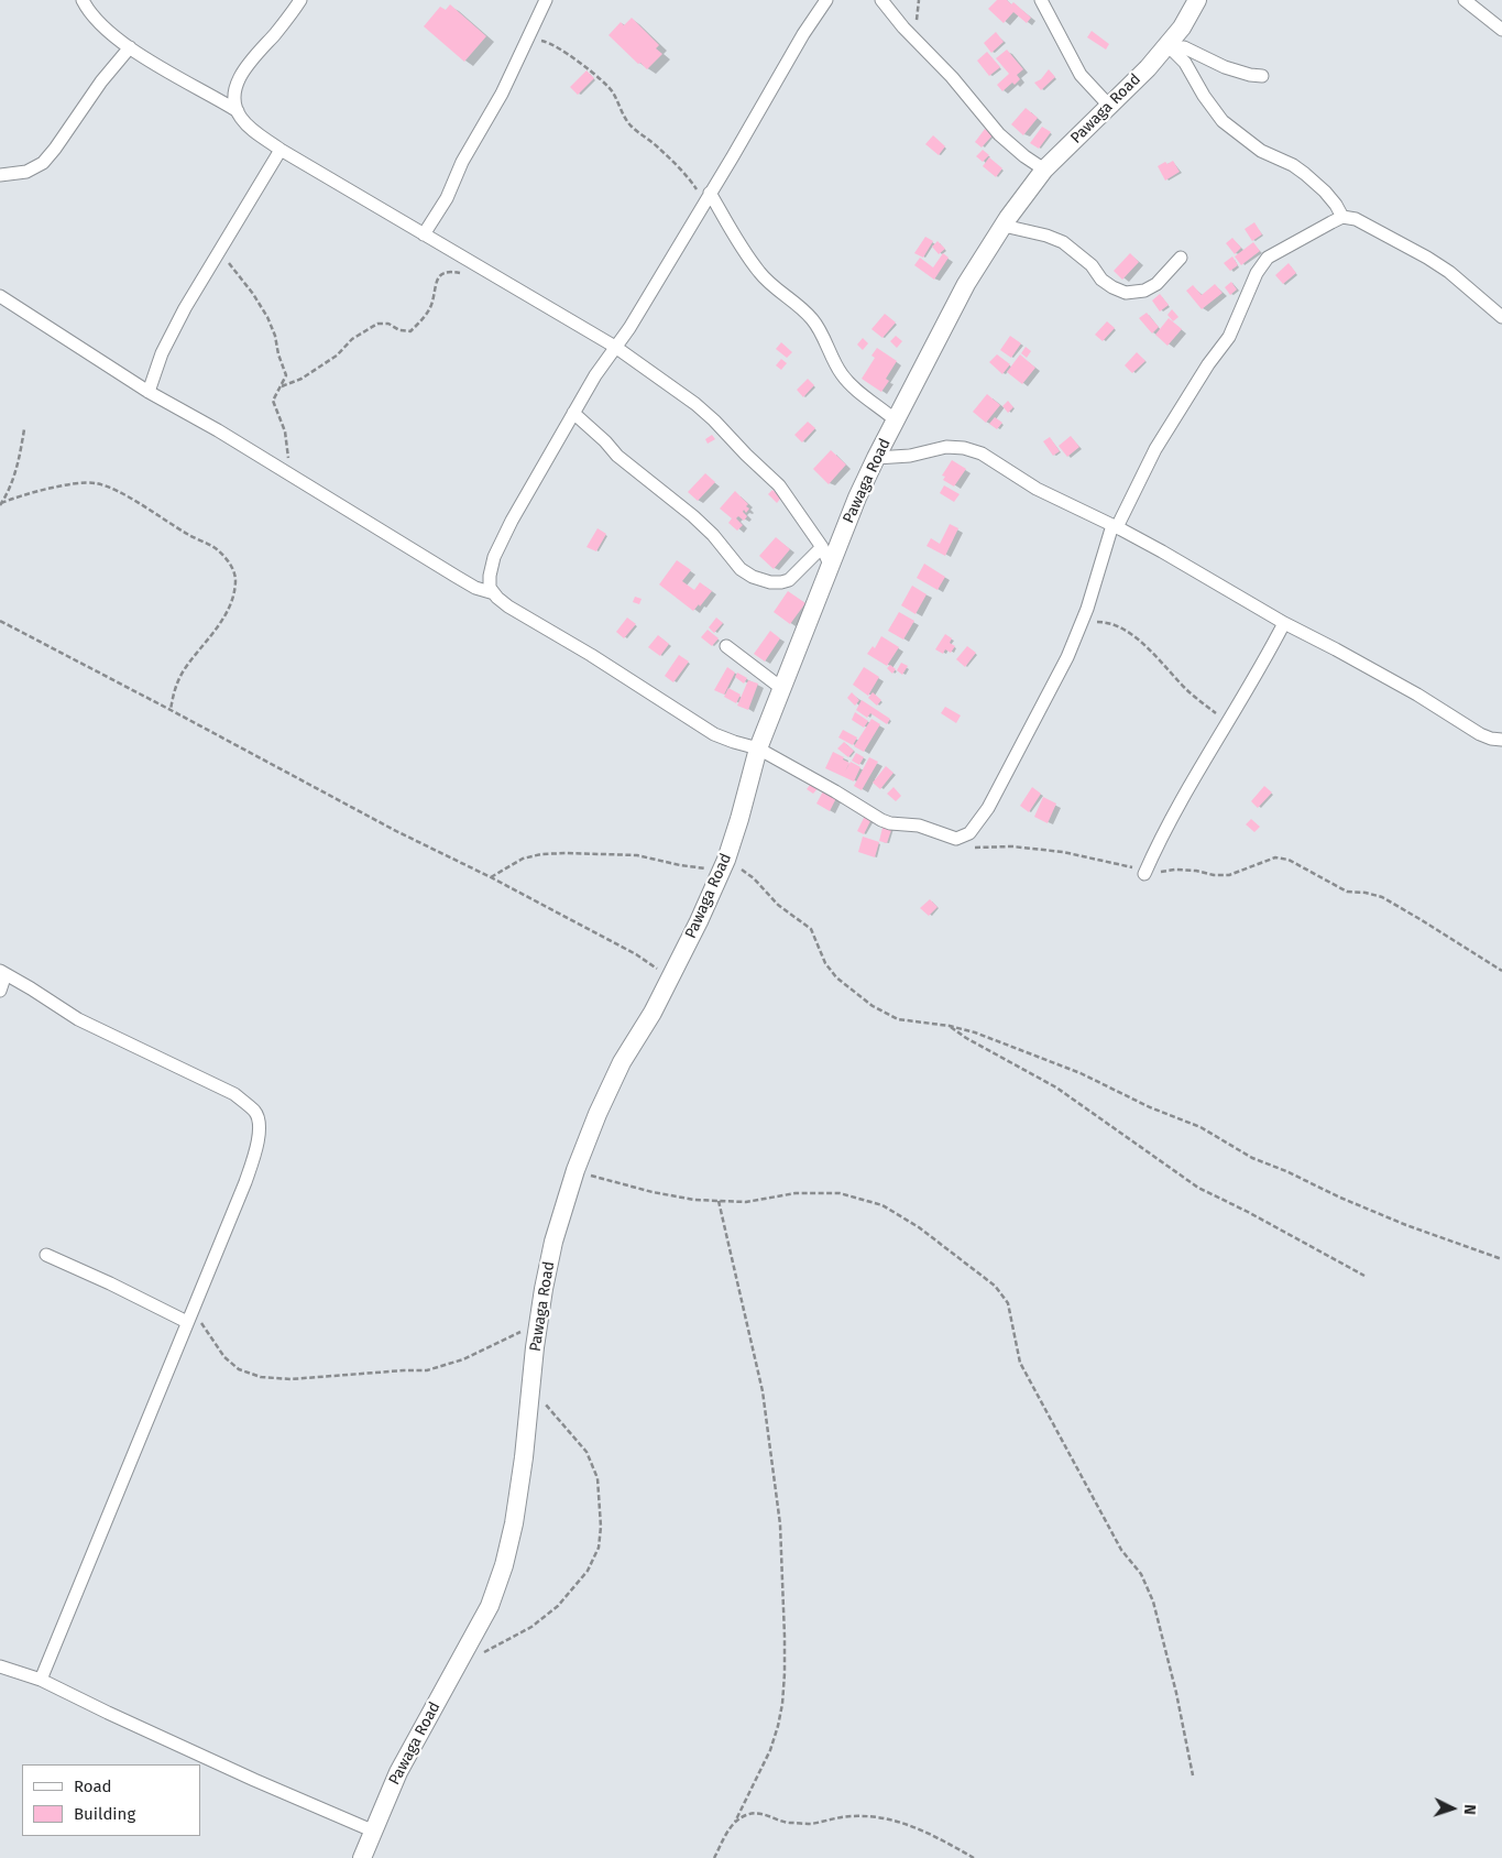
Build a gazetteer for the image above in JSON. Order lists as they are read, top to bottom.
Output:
{
  "streets": {
    "main road": ["Pawaga Road"]
  },
  "legend": ["Road", "Building"],
  "north": "right"
}
